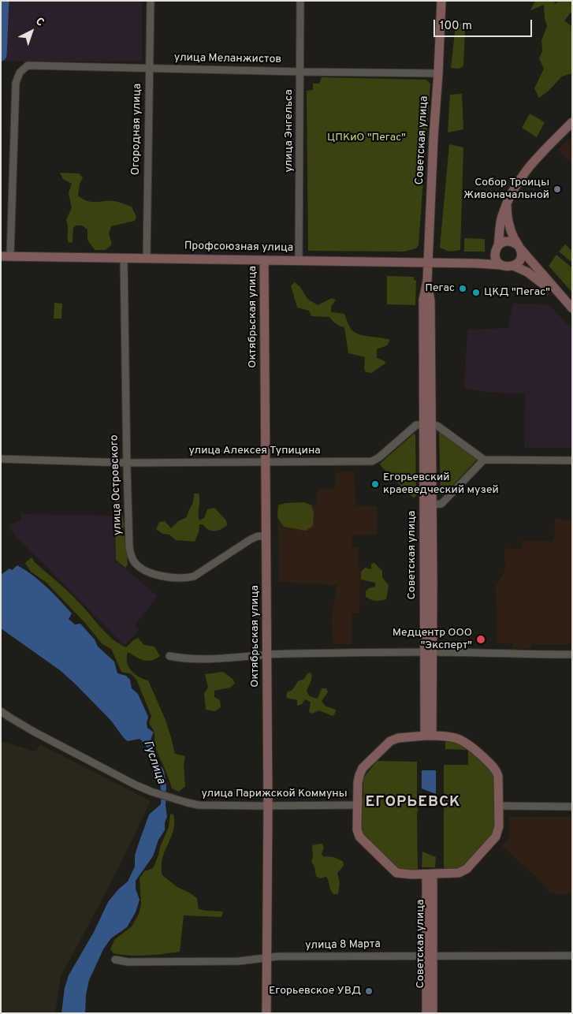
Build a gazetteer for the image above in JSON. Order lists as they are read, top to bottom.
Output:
{
  "streets": {
    "main road": ["Советская улица", "Профсоюзная улица", "Октябрьская улица"],
    "street": [
      "улица Меланжистов",
      "Огородная улица",
      "улица Энгельса",
      "улица Алексея Тупицина",
      "улица Островского",
      "улица Парижской Коммуны",
      "улица 8 Марта"
    ]
  },
  "crossings": [
    ["улица Меланжистов", "Огородная улица"],
    ["улица Меланжистов", "улица Энгельса"],
    ["улица Меланжистов", "Советская улица"],
    ["улица Меланжистов", "Профсоюзная улица"],
    ["Огородная улица", "Профсоюзная улица"],
    ["улица Энгельса", "Профсоюзная улица"],
    ["Советская улица", "Профсоюзная улица"],
    ["Советская улица", "улица Алексея Тупицина"],
    ["Советская улица", "улица 8 Марта"],
    ["Профсоюзная улица", "Октябрьская улица"],
    ["Профсоюзная улица", "улица Островского"],
    ["Октябрьская улица", "улица Алексея Тупицина"],
    ["Октябрьская улица", "улица Островского"],
    ["Октябрьская улица", "улица Парижской Коммуны"],
    ["Октябрьская улица", "улица 8 Марта"],
    ["улица Алексея Тупицина", "улица Островского"]
  ],
  "districts": ["ЕГОРЬЕВСК"],
  "water": ["Гуслица"],
  "parks": ["ЦПКиО \"Пегас\""],
  "places": [
    "Собор Троицы Живоначальной",
    "Пегас",
    "ЦКД \"Пегас\"",
    "Егорьевский краеведческий музей",
    "Медцентр ООО \"Эксперт\"",
    "Егорьевское УВД"
  ],
  "scale_bar": "100 m",
  "north": "top right"
}
